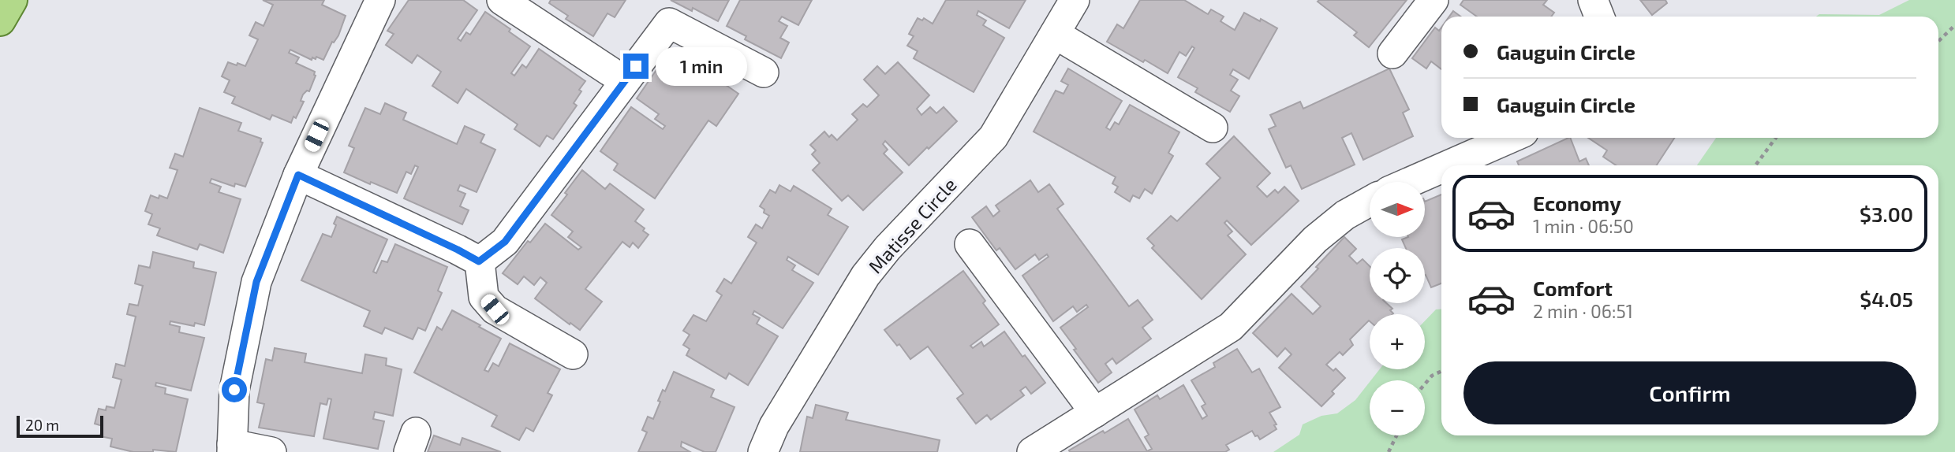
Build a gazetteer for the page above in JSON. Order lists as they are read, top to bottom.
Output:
{
  "streets": {
    "street": ["Matisse Circle"]
  },
  "scale_bar": "20 m",
  "north": "right",
  "page": {
    "banner": ["Gauguin Circle", "Gauguin Circle"],
    "bubble": "1 min",
    "list": [
      {
        "name": "Economy",
        "note": "1 min · 06:50",
        "value": "$3.00"
      },
      {
        "name": "Comfort",
        "note": "2 min · 06:51",
        "value": "$4.05"
      }
    ],
    "map_buttons": ["+", "−"],
    "buttons": "Confirm",
    "scale": "20 m"
  }
}
